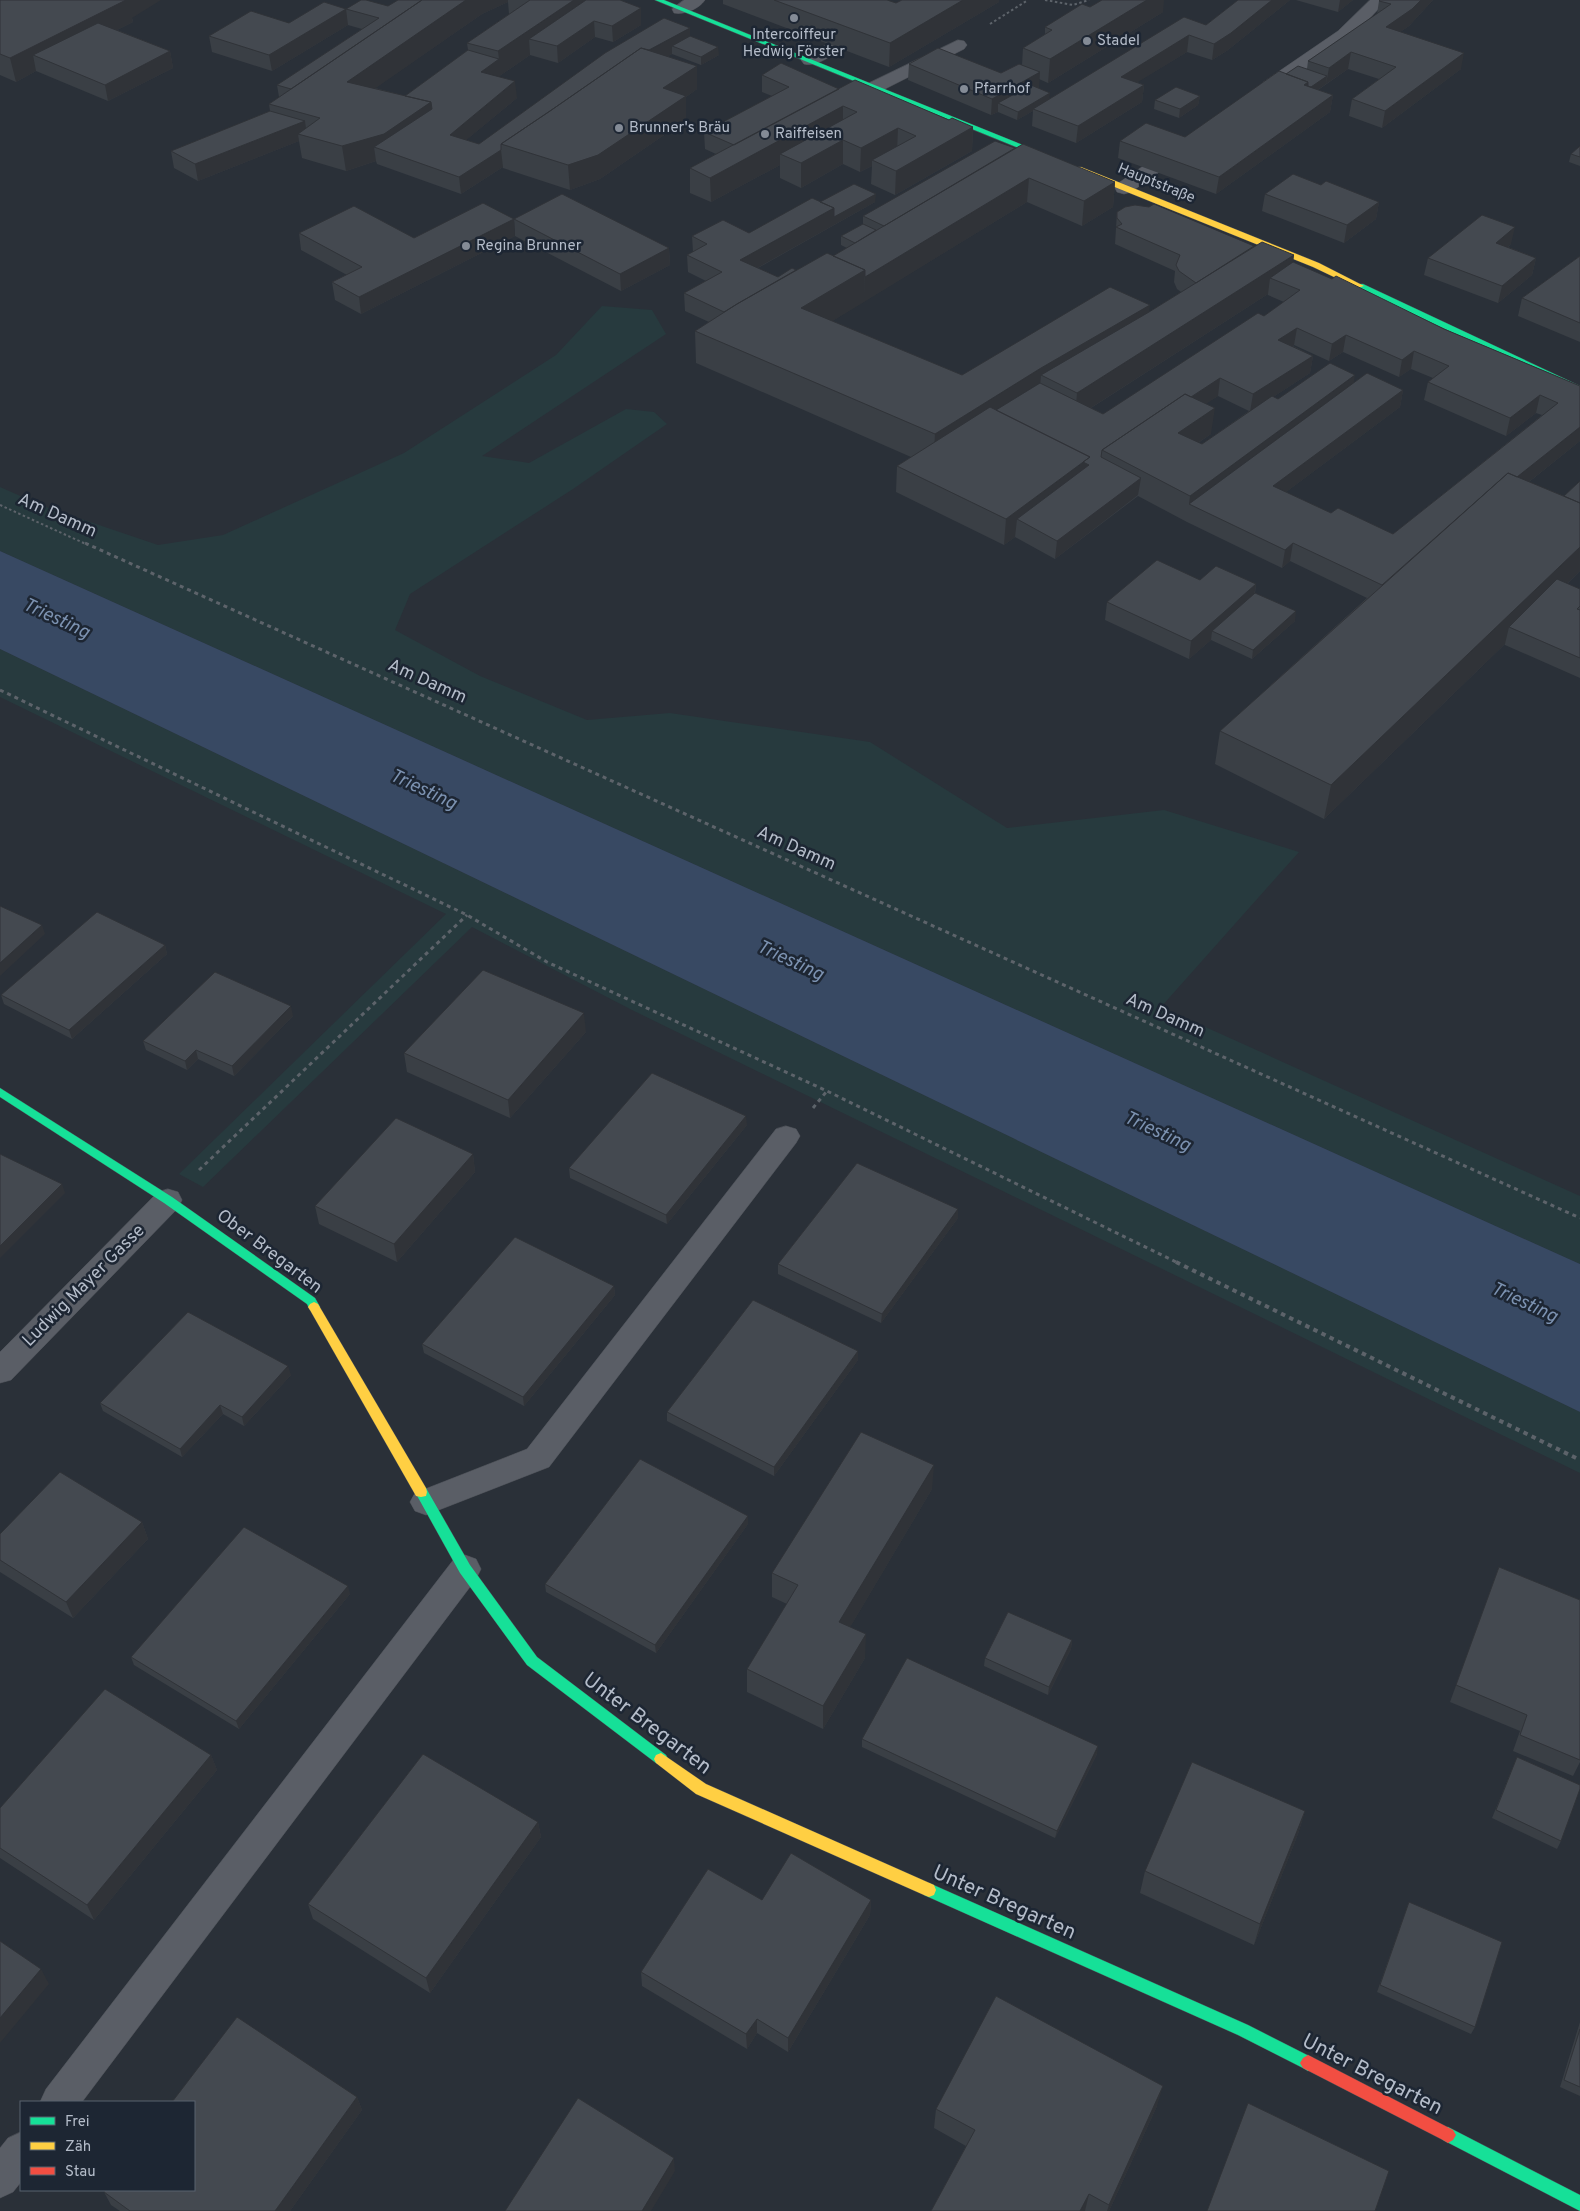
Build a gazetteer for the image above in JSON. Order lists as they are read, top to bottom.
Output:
{
  "streets": {
    "street": [
      "Hauptstraße",
      "Ober Bregarten",
      "Ludwig Mayer Gasse",
      "Unter Bregarten"
    ],
    "path": ["Am Damm"]
  },
  "crossings": [
    ["Ober Bregarten", "Ludwig Mayer Gasse"],
    ["Ober Bregarten", "Unter Bregarten"]
  ],
  "water": ["Triesting"],
  "places": [
    "Intercoiffeur Hedwig Förster",
    "Stadel",
    "Pfarrhof",
    "Brunner's Bräu",
    "Raiffeisen",
    "Regina Brunner"
  ],
  "legend": ["Frei", "Zäh", "Stau"]
}
